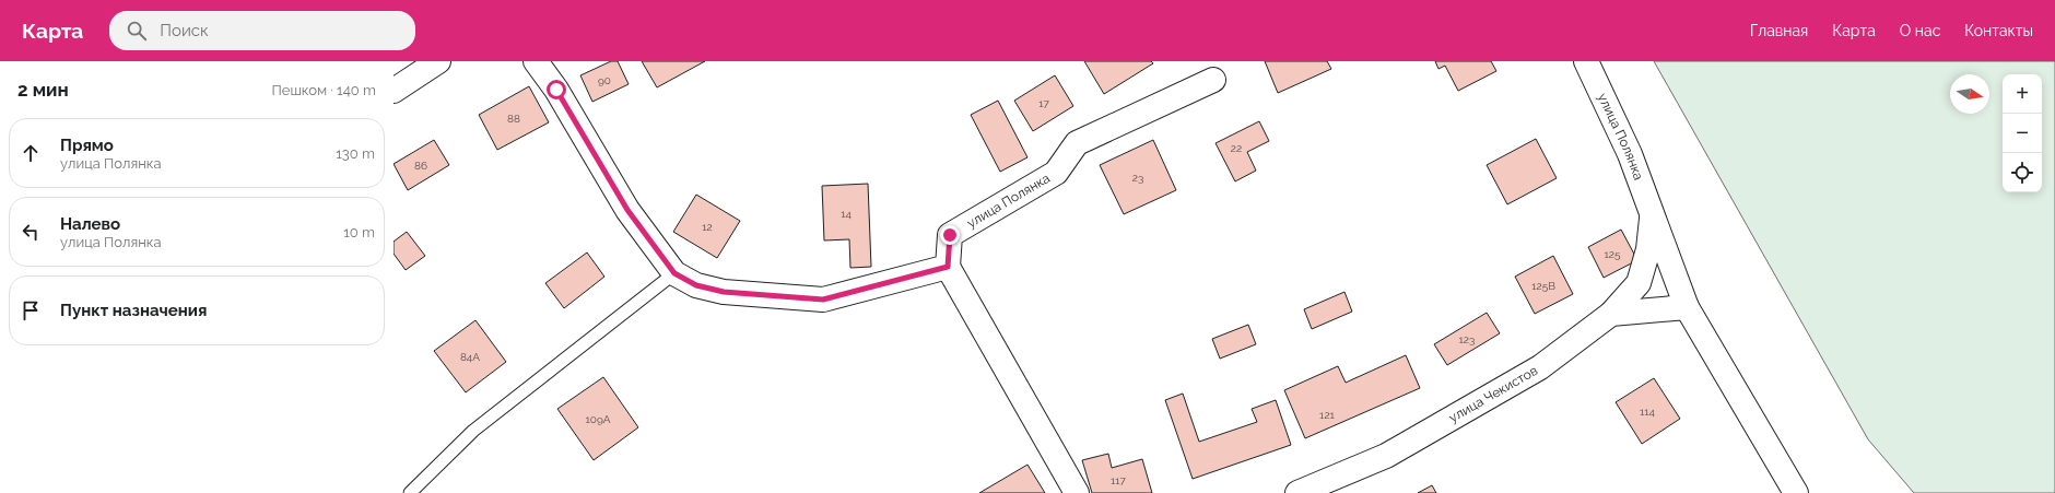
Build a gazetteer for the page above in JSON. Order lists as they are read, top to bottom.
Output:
{
  "streets": {
    "street": ["улица Полянка", "улица Чекистов"]
  },
  "crossings": [
    ["улица Полянка", "улица Чекистов"]
  ],
  "house_numbers": [
    "90",
    "17",
    "88",
    "22",
    "86",
    "23",
    "14",
    "12",
    "125",
    "125В",
    "123",
    "84А",
    "114",
    "121",
    "109А",
    "117"
  ],
  "north": "right",
  "page": {
    "header": "Карта",
    "search": "Поиск",
    "nav": [
      "Главная",
      "Карта",
      "О нас",
      "Контакты"
    ],
    "heading": ["2 мин", "Пешком · 140 m"],
    "map_buttons": ["+", "−"],
    "list": [
      ["Прямо", "улица Полянка", "130 m"],
      ["Налево", "улица Полянка", "10 m"],
      "Пункт назначения"
    ]
  }
}
